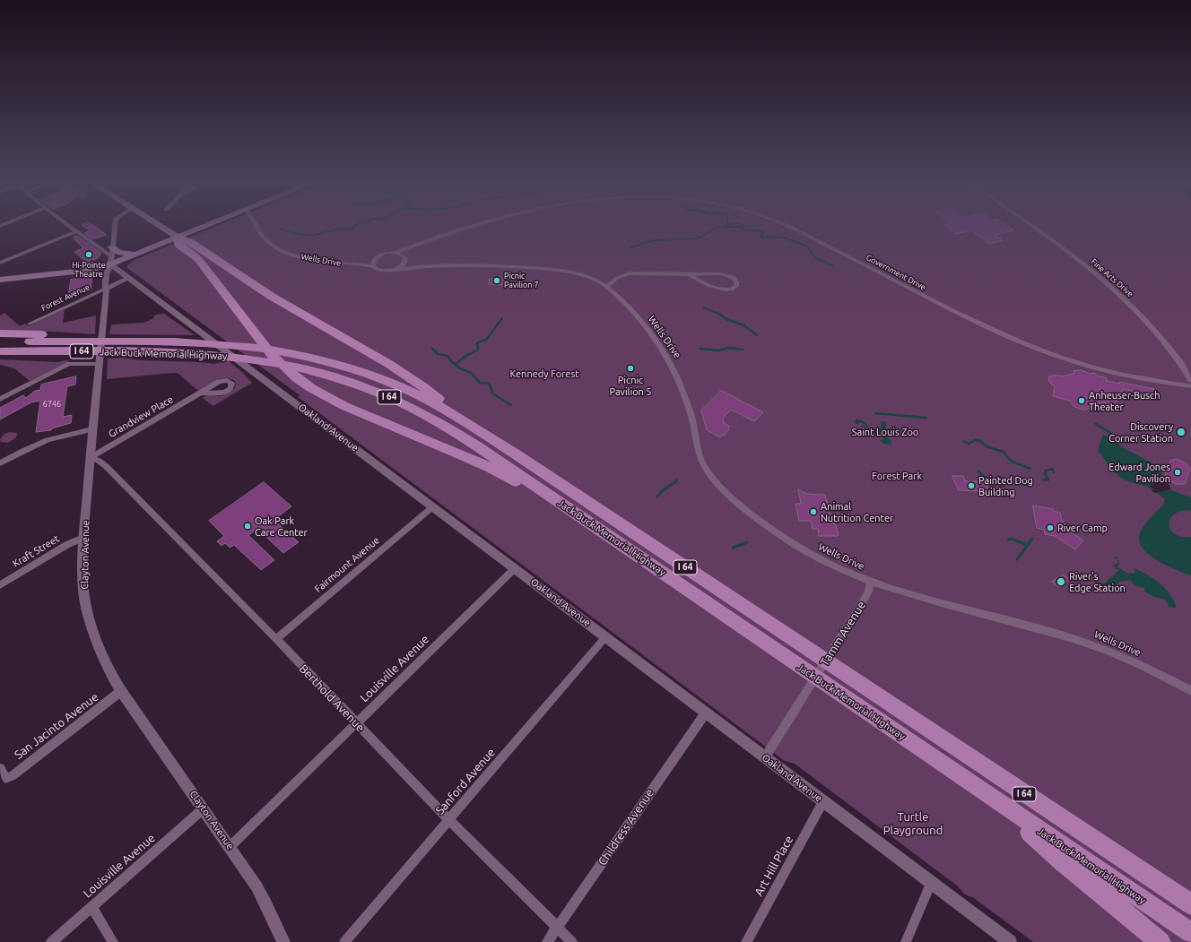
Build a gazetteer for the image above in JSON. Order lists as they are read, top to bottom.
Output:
{
  "streets": {
    "highway": ["I 64", "Jack Buck Memorial Highway"],
    "street": [
      "Wells Drive",
      "Government Drive",
      "Fine Arts Drive",
      "Forest Avenue",
      "Grandview Place",
      "Oakland Avenue",
      "Kraft Street",
      "Clayton Avenue",
      "Fairmount Avenue",
      "Tamm Avenue",
      "Louisville Avenue",
      "Berthold Avenue",
      "San Jacinto Avenue",
      "Sanford Avenue",
      "Childress Avenue",
      "Art Hill Place"
    ]
  },
  "crossings": [
    ["Wells Drive", "Government Drive"],
    ["Wells Drive", "Tamm Avenue"],
    ["Forest Avenue", "Oakland Avenue"],
    ["Forest Avenue", "Clayton Avenue"],
    ["Grandview Place", "Clayton Avenue"],
    ["Grandview Place", "Berthold Avenue"],
    ["Oakland Avenue", "Clayton Avenue"],
    ["Oakland Avenue", "Fairmount Avenue"],
    ["Oakland Avenue", "Tamm Avenue"],
    ["Oakland Avenue", "Louisville Avenue"],
    ["Oakland Avenue", "Sanford Avenue"],
    ["Oakland Avenue", "Childress Avenue"],
    ["Oakland Avenue", "Art Hill Place"],
    ["Kraft Street", "Clayton Avenue"],
    ["Clayton Avenue", "Louisville Avenue"],
    ["Clayton Avenue", "Berthold Avenue"],
    ["Clayton Avenue", "San Jacinto Avenue"],
    ["Fairmount Avenue", "Berthold Avenue"],
    ["Louisville Avenue", "Berthold Avenue"],
    ["Berthold Avenue", "Sanford Avenue"],
    ["Berthold Avenue", "Childress Avenue"]
  ],
  "parks": [
    "Kennedy Forest",
    "Saint Louis Zoo",
    "Forest Park",
    "Turtle Playground"
  ],
  "places": [
    "Hi-Pointe Theatre",
    "Picnic Pavilion 7",
    "Picnic Pavilion 5",
    "Anheuser-Busch Theater",
    "Discovery Corner Station",
    "Edward Jones Pavilion",
    "Painted Dog Building",
    "Animal Nutrition Center",
    "Oak Park Care Center",
    "River Camp",
    "River's Edge Station"
  ],
  "house_numbers": ["6746"]
}
